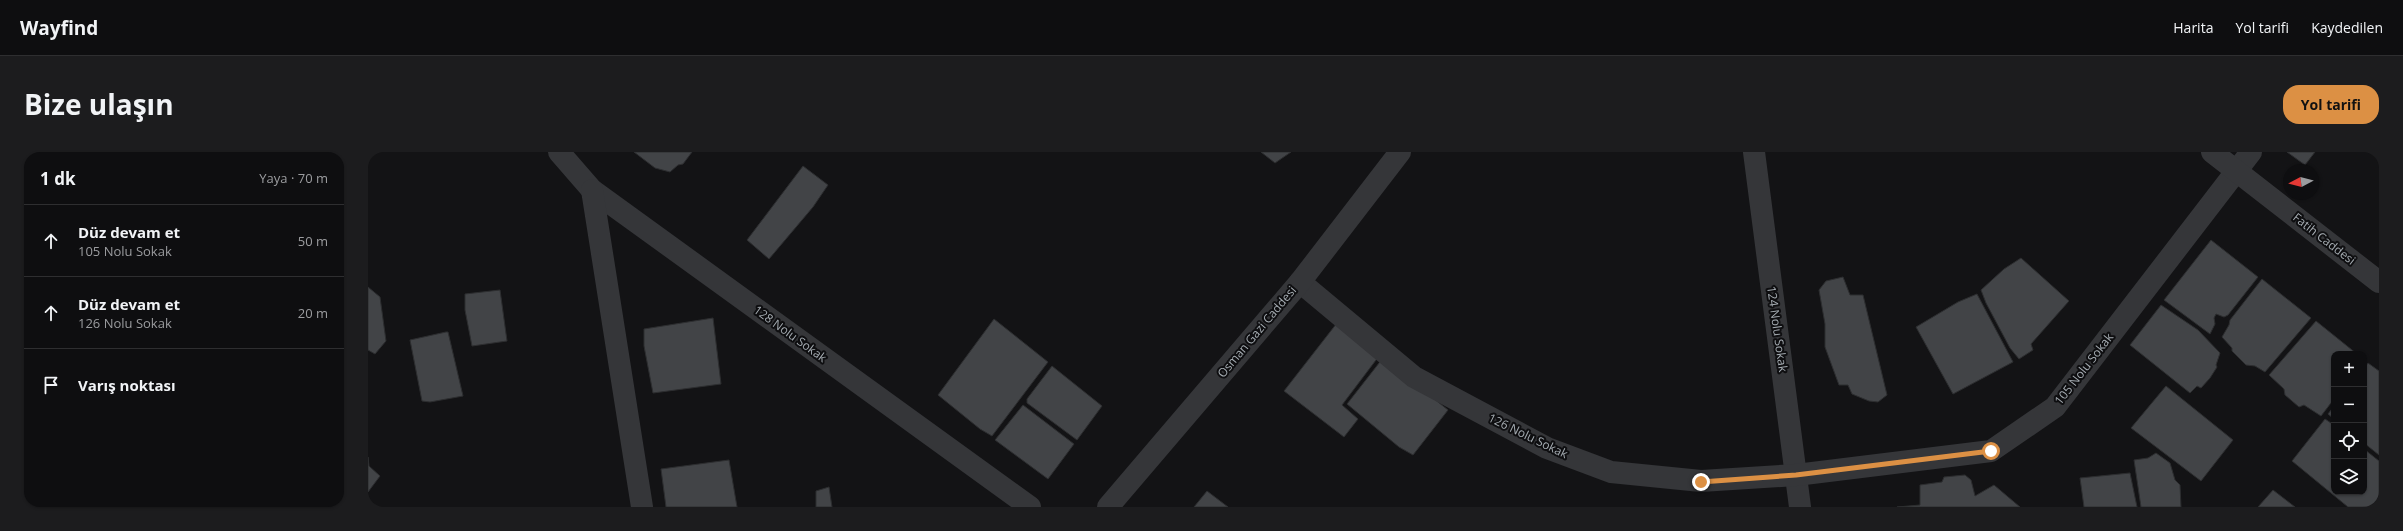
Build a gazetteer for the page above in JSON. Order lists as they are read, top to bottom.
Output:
{
  "streets": {
    "street": [
      "Fatih Caddesi",
      "124 Nolu Sokak",
      "Osman Gazi Caddesi",
      "128 Nolu Sokak",
      "105 Nolu Sokak",
      "126 Nolu Sokak"
    ]
  },
  "crossings": [
    ["Fatih Caddesi", "105 Nolu Sokak"],
    ["124 Nolu Sokak", "105 Nolu Sokak"],
    ["124 Nolu Sokak", "126 Nolu Sokak"],
    ["Osman Gazi Caddesi", "126 Nolu Sokak"],
    ["105 Nolu Sokak", "126 Nolu Sokak"]
  ],
  "north": "left",
  "page": {
    "header": "Wayfind",
    "nav": ["Harita", "Yol tarifi", "Kaydedilen"],
    "title": "Bize ulaşın",
    "buttons": "Yol tarifi",
    "heading": ["1 dk", "Yaya · 70 m"],
    "list": [
      ["Düz devam et", "105 Nolu Sokak", "50 m"],
      ["Düz devam et", "126 Nolu Sokak", "20 m"],
      "Varış noktası"
    ],
    "map_buttons": ["+", "−"]
  }
}
